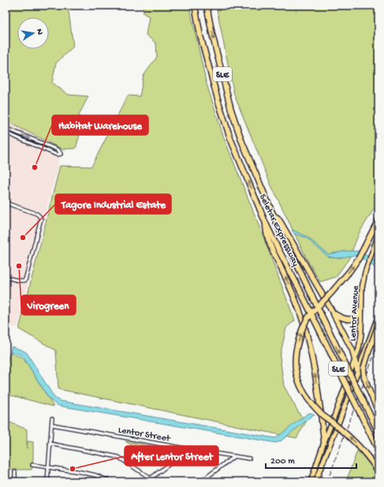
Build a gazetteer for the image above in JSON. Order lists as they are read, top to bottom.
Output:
{
  "streets": {
    "highway": ["SLE", "Seletar Expressway"],
    "main road": ["Lentor Avenue"],
    "street": ["Lentor Street"]
  },
  "places": [
    "Habitat Warehouse",
    "Tagore Industrial Estate",
    "Virogreen",
    "After Lentor Street"
  ],
  "scale_bar": "200 m",
  "north": "right"
}
